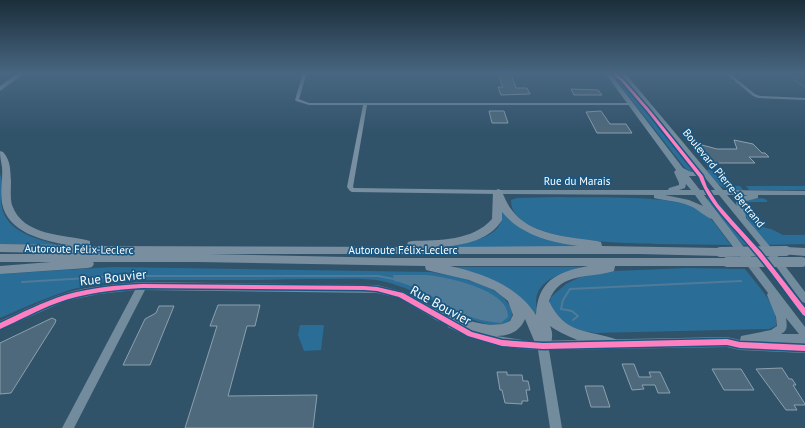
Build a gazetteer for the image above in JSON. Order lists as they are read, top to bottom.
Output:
{
  "streets": {
    "highway": ["Autoroute Félix-Leclerc"],
    "main road": ["Boulevard Pierre-Bertrand", "Rue du Marais", "Rue Bouvier"]
  },
  "crossings": [
    ["Boulevard Pierre-Bertrand", "Rue du Marais"]
  ]
}
